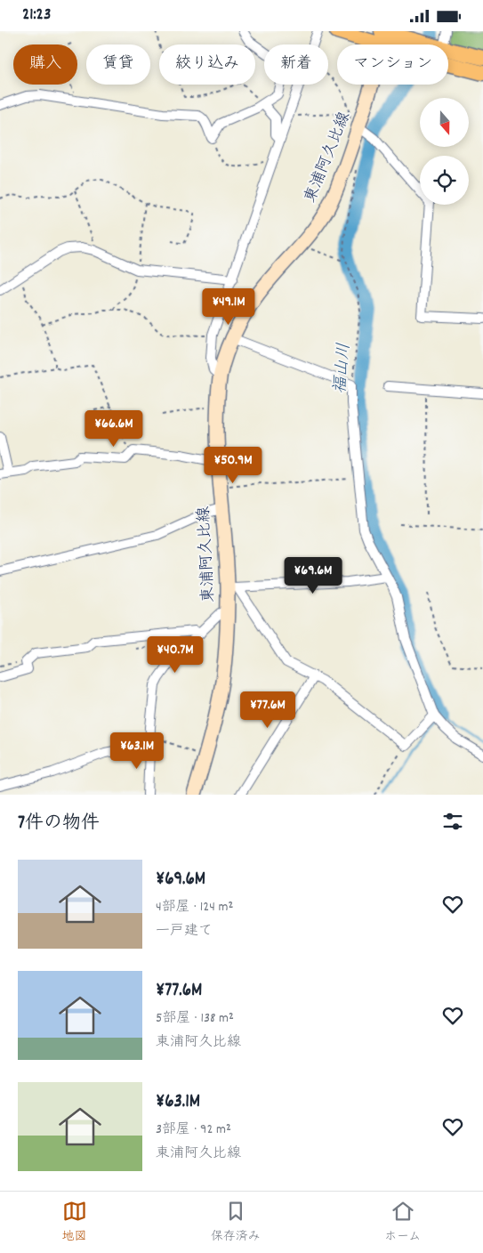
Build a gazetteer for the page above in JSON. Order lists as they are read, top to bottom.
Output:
{
  "streets": {
    "main road": ["東浦阿久比線"]
  },
  "water": ["福山川"],
  "north": "bottom",
  "page": {
    "status": "21:23",
    "chip": [
      "購入",
      "賃貸",
      "絞り込み",
      "新着",
      "マンション"
    ],
    "price": [
      "¥49.1M",
      "¥66.6M",
      "¥50.9M",
      "¥69.6M",
      "¥40.7M",
      "¥77.6M",
      "¥63.1M"
    ],
    "heading": "7件の物件",
    "list": [
      {
        "name": "¥69.6M",
        "note": "4部屋 · 124 m² · 一戸建て"
      },
      {
        "name": "¥77.6M",
        "note": "5部屋 · 138 m² · 東浦阿久比線"
      },
      {
        "name": "¥63.1M",
        "note": "3部屋 · 92 m² · 東浦阿久比線"
      }
    ],
    "tabs": ["地図", "保存済み", "ホーム"]
  }
}
